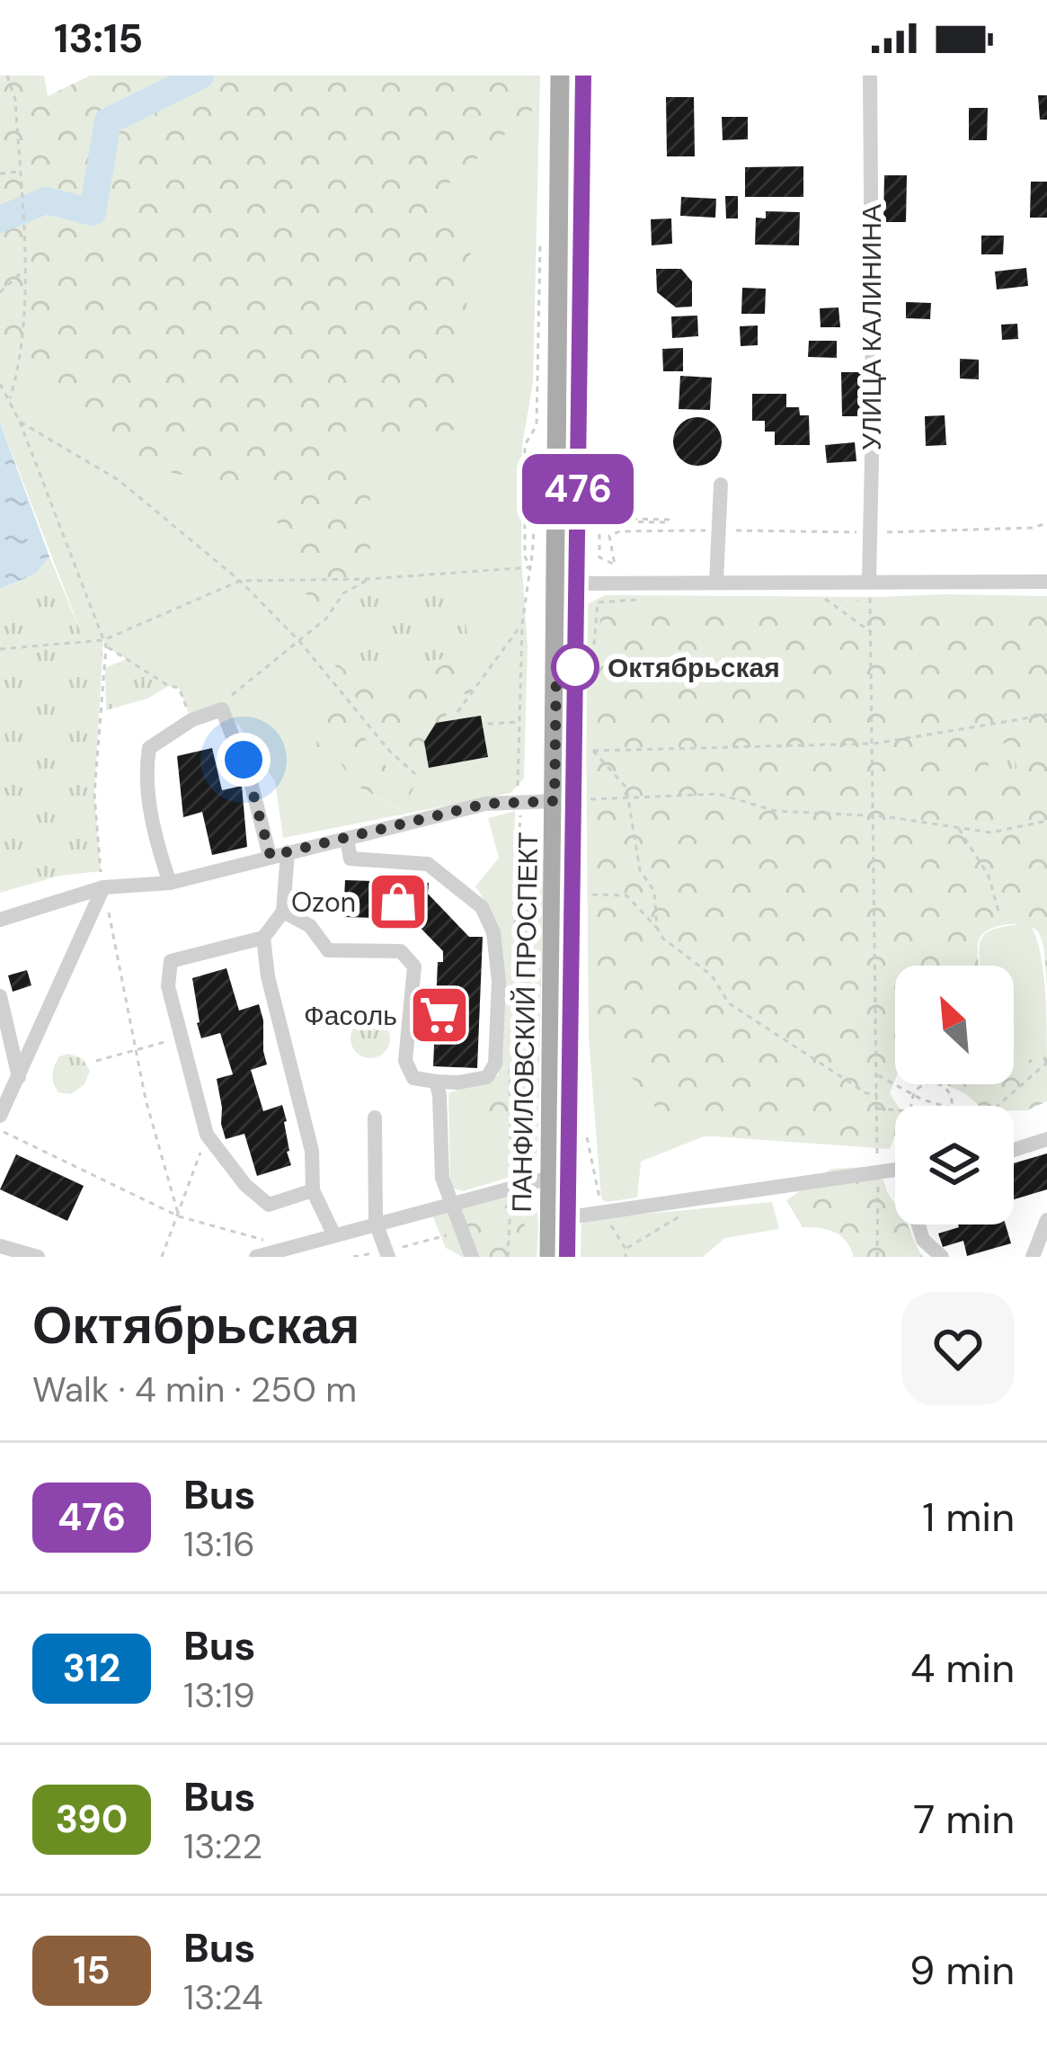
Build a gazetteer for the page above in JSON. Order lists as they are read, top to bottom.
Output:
{
  "streets": {
    "main road": ["ПАНФИЛОВСКИЙ ПРОСПЕКТ"],
    "street": ["УЛИЦА КАЛИНИНА"]
  },
  "places": {
    "other": ["Октябрьская"],
    "shop": ["Ozon"],
    "supermarket": ["Фасоль"]
  },
  "lines": ["bus line 476"],
  "north": "top left",
  "page": {
    "status": "13:15",
    "on_map": "476",
    "heading": ["Октябрьская", "Walk · 4 min · 250 m"],
    "list": [
      {
        "mark": "476",
        "name": "Bus",
        "note": "13:16",
        "value": "1 min"
      },
      {
        "mark": "312",
        "name": "Bus",
        "note": "13:19",
        "value": "4 min"
      },
      {
        "mark": "390",
        "name": "Bus",
        "note": "13:22",
        "value": "7 min"
      },
      {
        "mark": "15",
        "name": "Bus",
        "note": "13:24",
        "value": "9 min"
      }
    ]
  }
}
